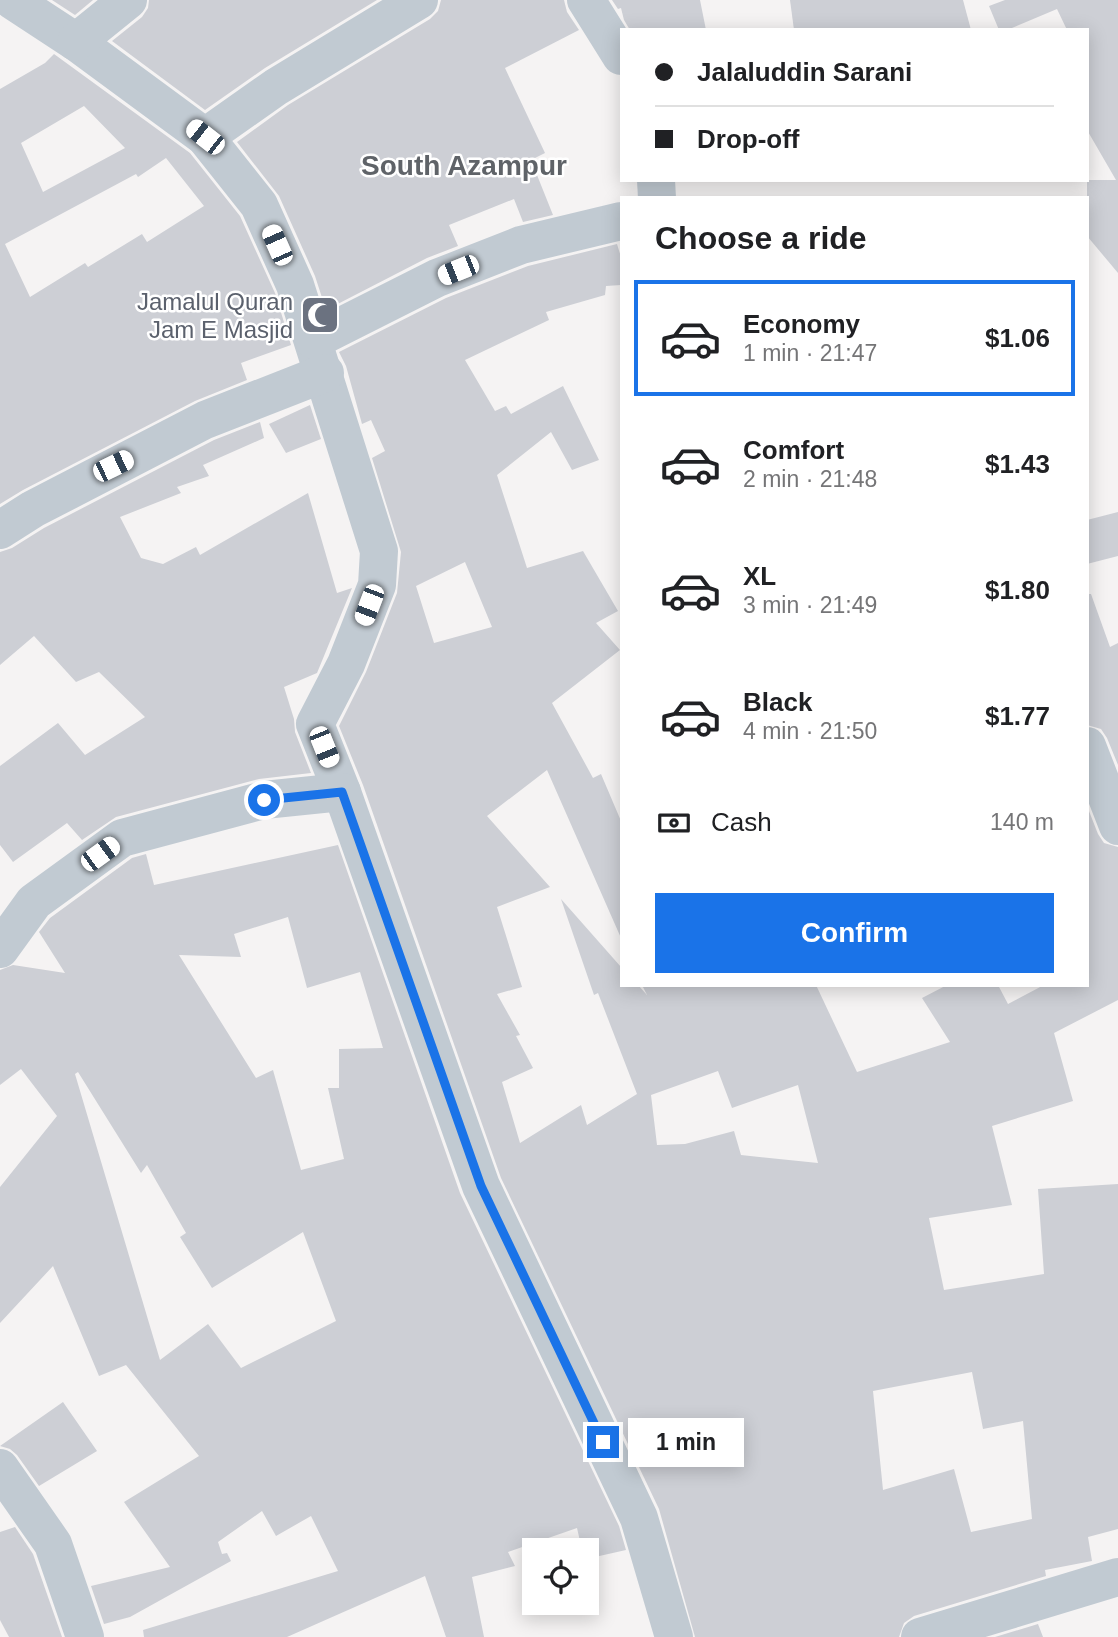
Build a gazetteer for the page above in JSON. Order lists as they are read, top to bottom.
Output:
{
  "districts": ["South Azampur"],
  "places": {
    "mosque": ["Jamalul Quran Jam E Masjid"]
  },
  "page": {
    "banner": ["Jalaluddin Sarani", "Drop-off"],
    "heading": "Choose a ride",
    "list": [
      {
        "name": "Economy",
        "note": "1 min · 21:47",
        "value": "$1.06"
      },
      {
        "name": "Comfort",
        "note": "2 min · 21:48",
        "value": "$1.43"
      },
      {
        "name": "XL",
        "note": "3 min · 21:49",
        "value": "$1.80"
      },
      {
        "name": "Black",
        "note": "4 min · 21:50",
        "value": "$1.77"
      }
    ],
    "pay": ["Cash", "140 m"],
    "buttons": "Confirm",
    "bubble": "1 min"
  }
}
